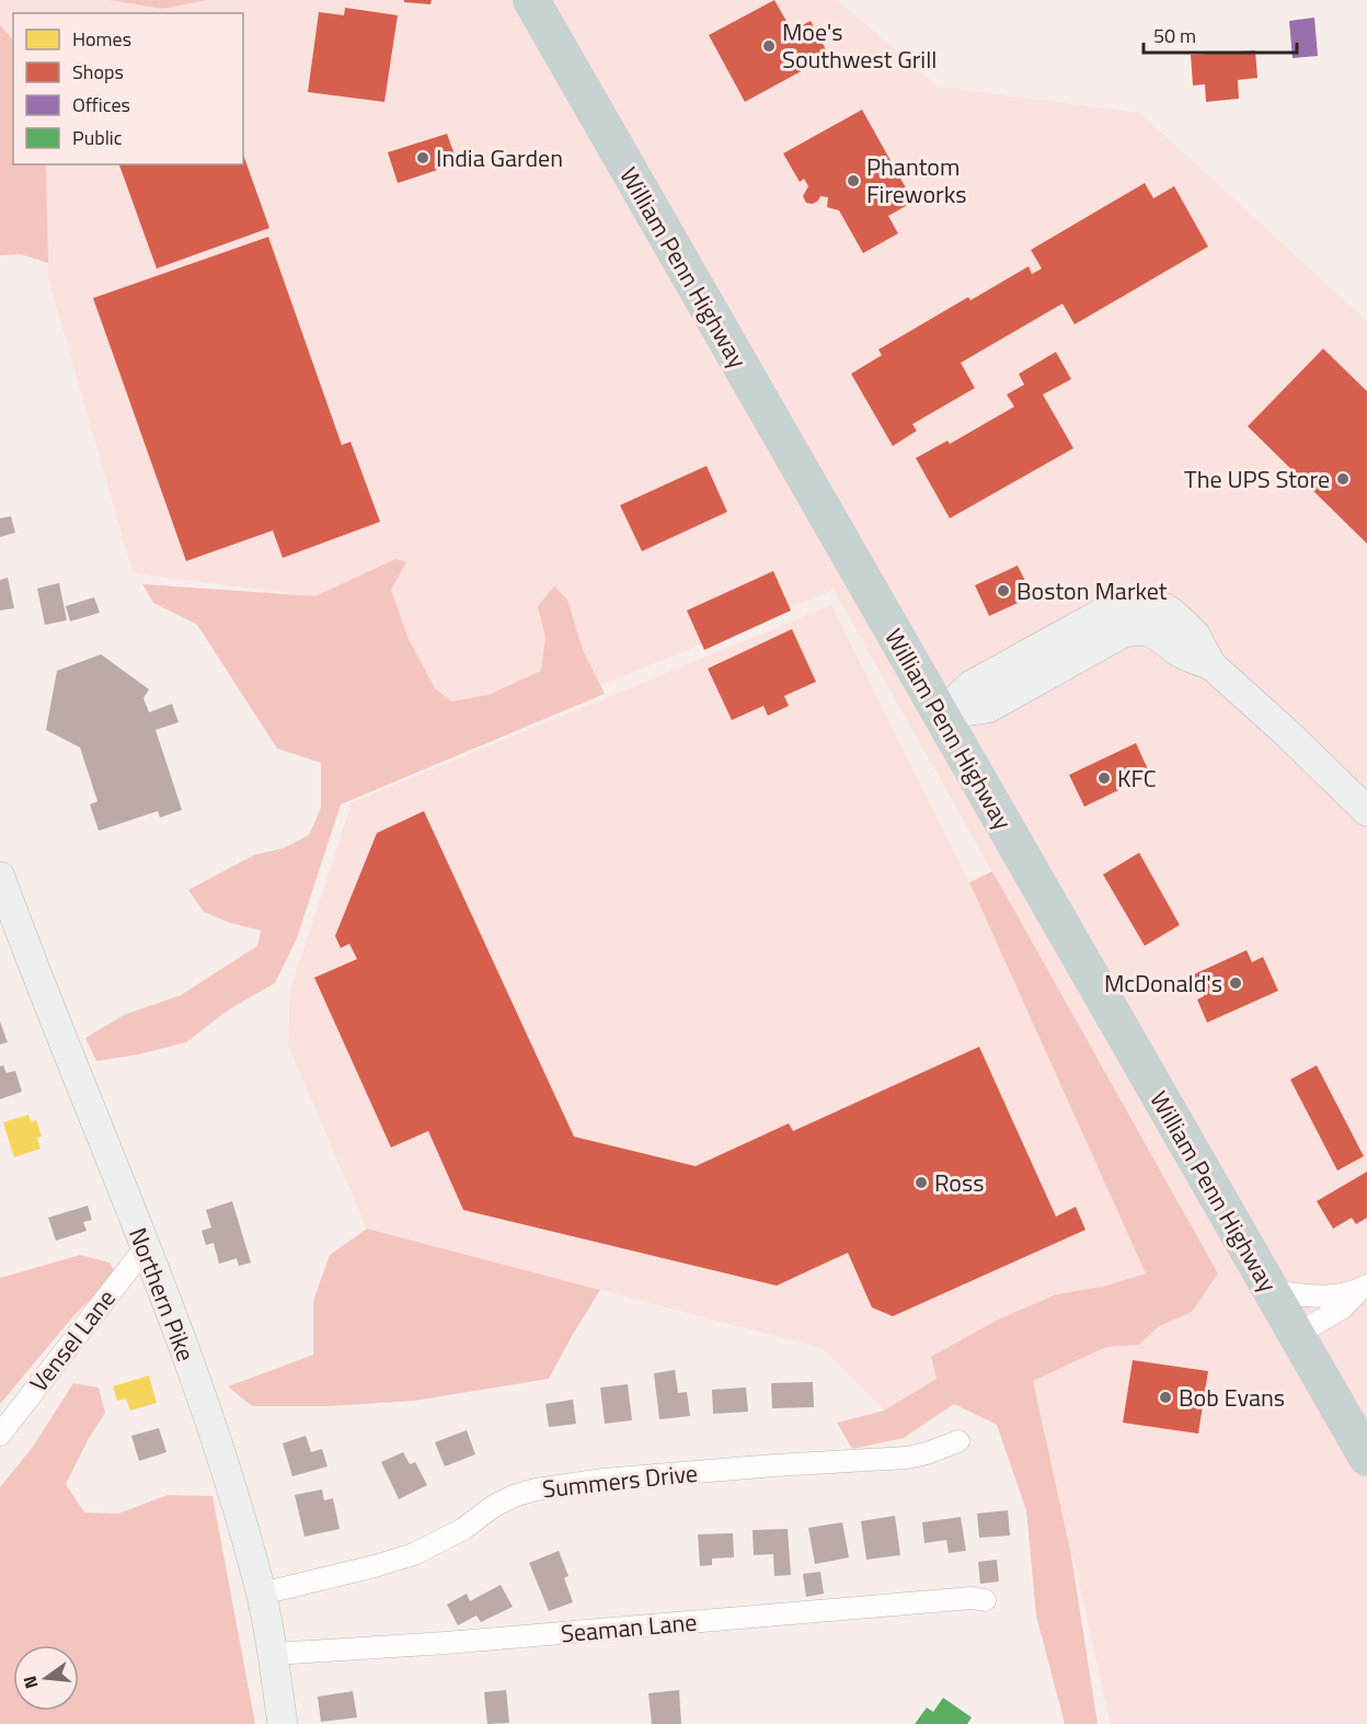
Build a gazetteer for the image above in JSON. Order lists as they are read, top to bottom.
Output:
{
  "streets": {
    "highway": ["William Penn Highway"],
    "street": [
      "Northern Pike",
      "Vensel Lane",
      "Summers Drive",
      "Seaman Lane"
    ]
  },
  "crossings": [
    ["Northern Pike", "Vensel Lane"],
    ["Northern Pike", "Summers Drive"],
    ["Northern Pike", "Seaman Lane"]
  ],
  "places": [
    "Moe's Southwest Grill",
    "India Garden",
    "Phantom Fireworks",
    "The UPS Store",
    "Boston Market",
    "KFC",
    "McDonald's",
    "Ross",
    "Bob Evans"
  ],
  "legend": [
    "Homes",
    "Shops",
    "Offices",
    "Public"
  ],
  "scale_bar": "50 m",
  "north": "left"
}
